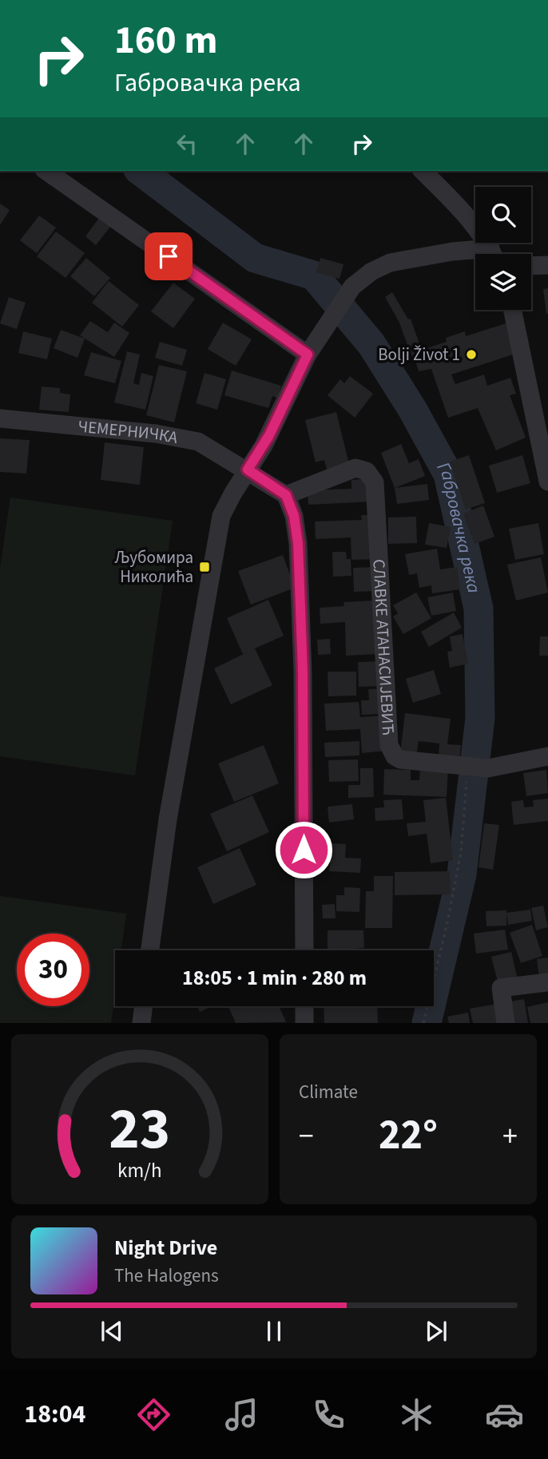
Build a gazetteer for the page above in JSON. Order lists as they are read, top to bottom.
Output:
{
  "streets": {
    "street": ["ЧЕМЕРНИЧКА", "СЛАВКЕ АТАНАСИЈЕВИЋ"]
  },
  "water": ["Габровачка река"],
  "places": {
    "other": ["Bolji Život 1"],
    "transit": ["Љубомира Николића"]
  },
  "page": {
    "turn": ["160 m", "Габровачка река"],
    "limit": "30",
    "trip": "18:05 · 1 min · 280 m",
    "tile": "Climate",
    "heat": ["−", "22°", "+"],
    "song": ["Night Drive", "The Halogens"],
    "tabs": "18:04",
    "gauge": ["23", "km/h"]
  }
}
